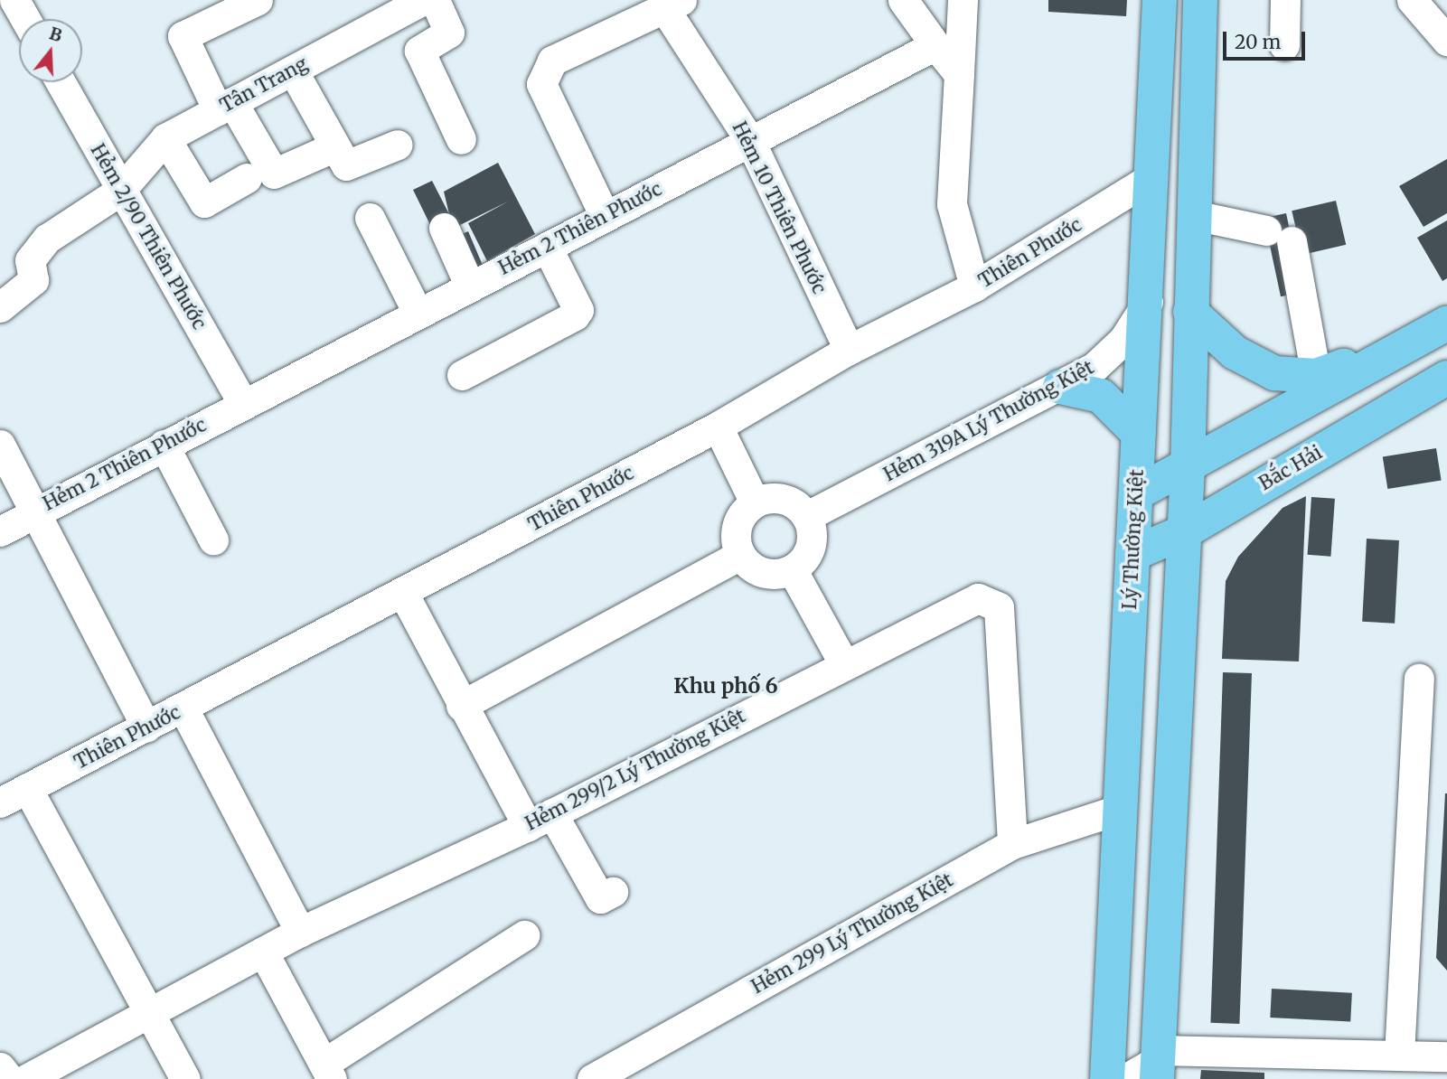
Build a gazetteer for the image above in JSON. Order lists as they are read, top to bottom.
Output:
{
  "streets": {
    "main road": ["Bắc Hải", "Lý Thường Kiệt"],
    "street": [
      "Tân Trang",
      "Hẻm 10 Thiên Phước",
      "Hẻm 2 Thiên Phước",
      "Hẻm 2/90 Thiên Phước",
      "Thiên Phước",
      "Hẻm 319A Lý Thường Kiệt",
      "Hẻm 299/2 Lý Thường Kiệt",
      "Hẻm 299 Lý Thường Kiệt"
    ]
  },
  "crossings": [
    ["Tân Trang", "Hẻm 2/90 Thiên Phước"],
    ["Hẻm 10 Thiên Phước", "Hẻm 2 Thiên Phước"],
    ["Hẻm 10 Thiên Phước", "Thiên Phước"],
    ["Hẻm 2 Thiên Phước", "Hẻm 2/90 Thiên Phước"],
    ["Thiên Phước", "Lý Thường Kiệt"],
    ["Hẻm 319A Lý Thường Kiệt", "Lý Thường Kiệt"],
    ["Bắc Hải", "Lý Thường Kiệt"],
    ["Lý Thường Kiệt", "Hẻm 299 Lý Thường Kiệt"],
    ["Hẻm 299/2 Lý Thường Kiệt", "Hẻm 299 Lý Thường Kiệt"]
  ],
  "districts": ["Khu phố 6"],
  "scale_bar": "20 m",
  "north": "top"
}
